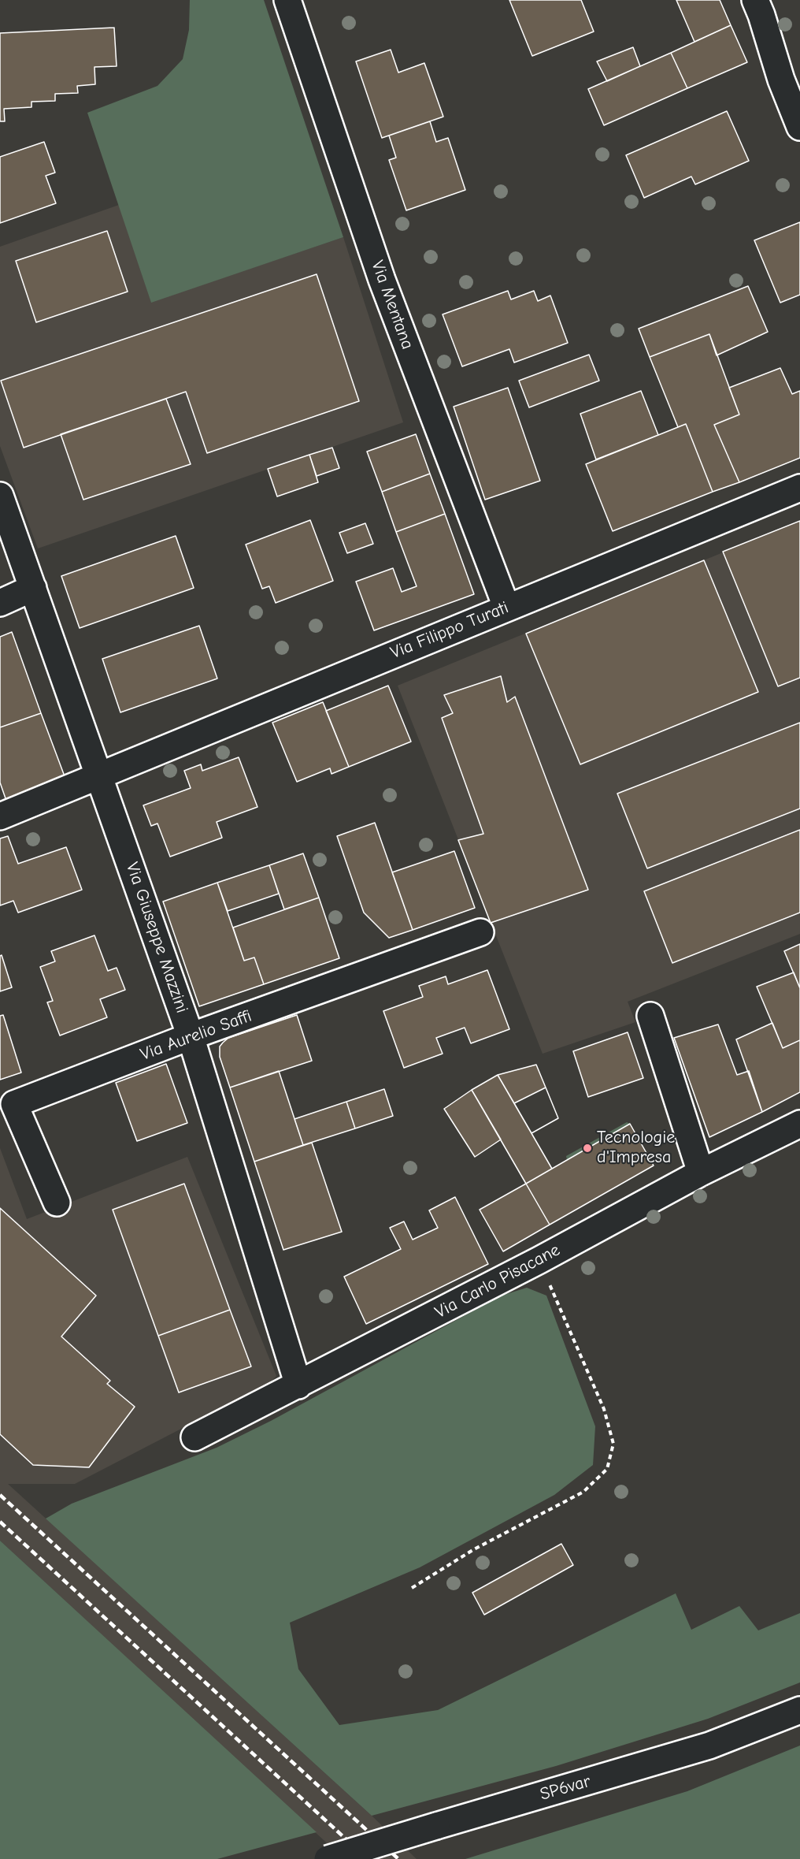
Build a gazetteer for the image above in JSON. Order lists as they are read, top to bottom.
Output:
{
  "streets": {
    "street": [
      "Via Mentana",
      "Via Filippo Turati",
      "Via Giuseppe Mazzini",
      "Via Aurelio Saffi",
      "Via Carlo Pisacane",
      "SP6var"
    ]
  },
  "crossings": [
    ["Via Mentana", "Via Filippo Turati"],
    ["Via Filippo Turati", "Via Giuseppe Mazzini"],
    ["Via Giuseppe Mazzini", "Via Aurelio Saffi"],
    ["Via Giuseppe Mazzini", "Via Carlo Pisacane"]
  ],
  "places": ["Tecnologie d'Impresa"]
}
